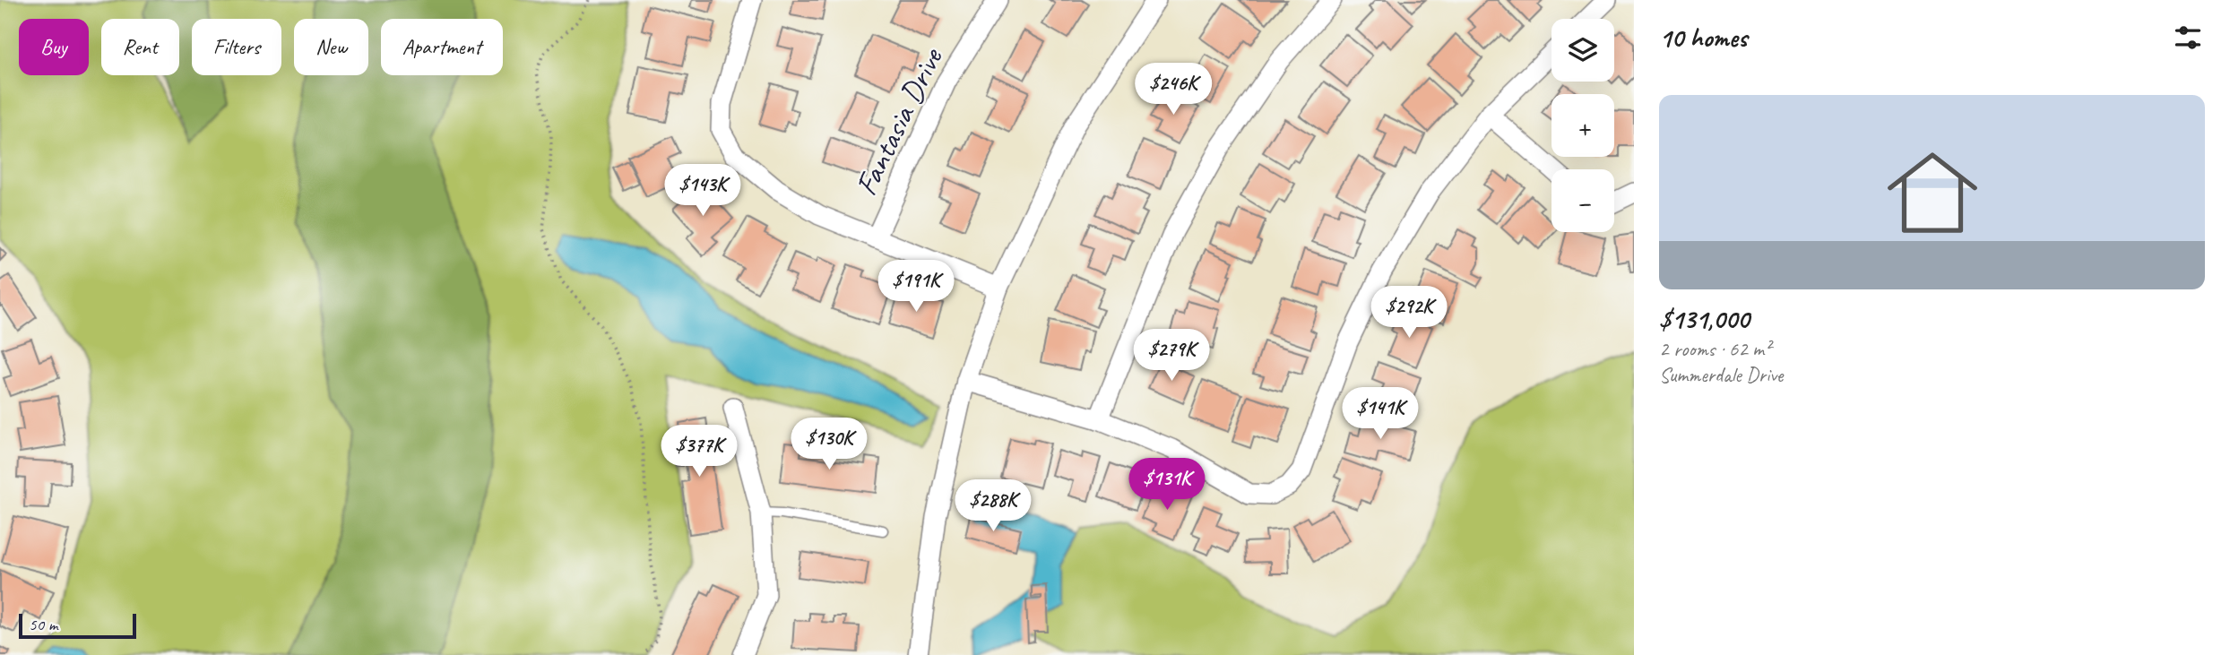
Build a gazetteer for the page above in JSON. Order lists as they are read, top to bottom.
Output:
{
  "streets": {
    "street": ["Fantasia Drive"]
  },
  "scale_bar": "50 m",
  "page": {
    "heading": "10 homes",
    "map_buttons": ["+", "−"],
    "chip": [
      "Buy",
      "Rent",
      "Filters",
      "New",
      "Apartment"
    ],
    "price": [
      "$246K",
      "$143K",
      "$191K",
      "$292K",
      "$279K",
      "$141K",
      "$130K",
      "$377K",
      "$131K",
      "$288K"
    ],
    "list": [
      {
        "name": "$131,000",
        "note": "2 rooms · 62 m² · Summerdale Drive"
      }
    ],
    "scale": "50 m"
  }
}
